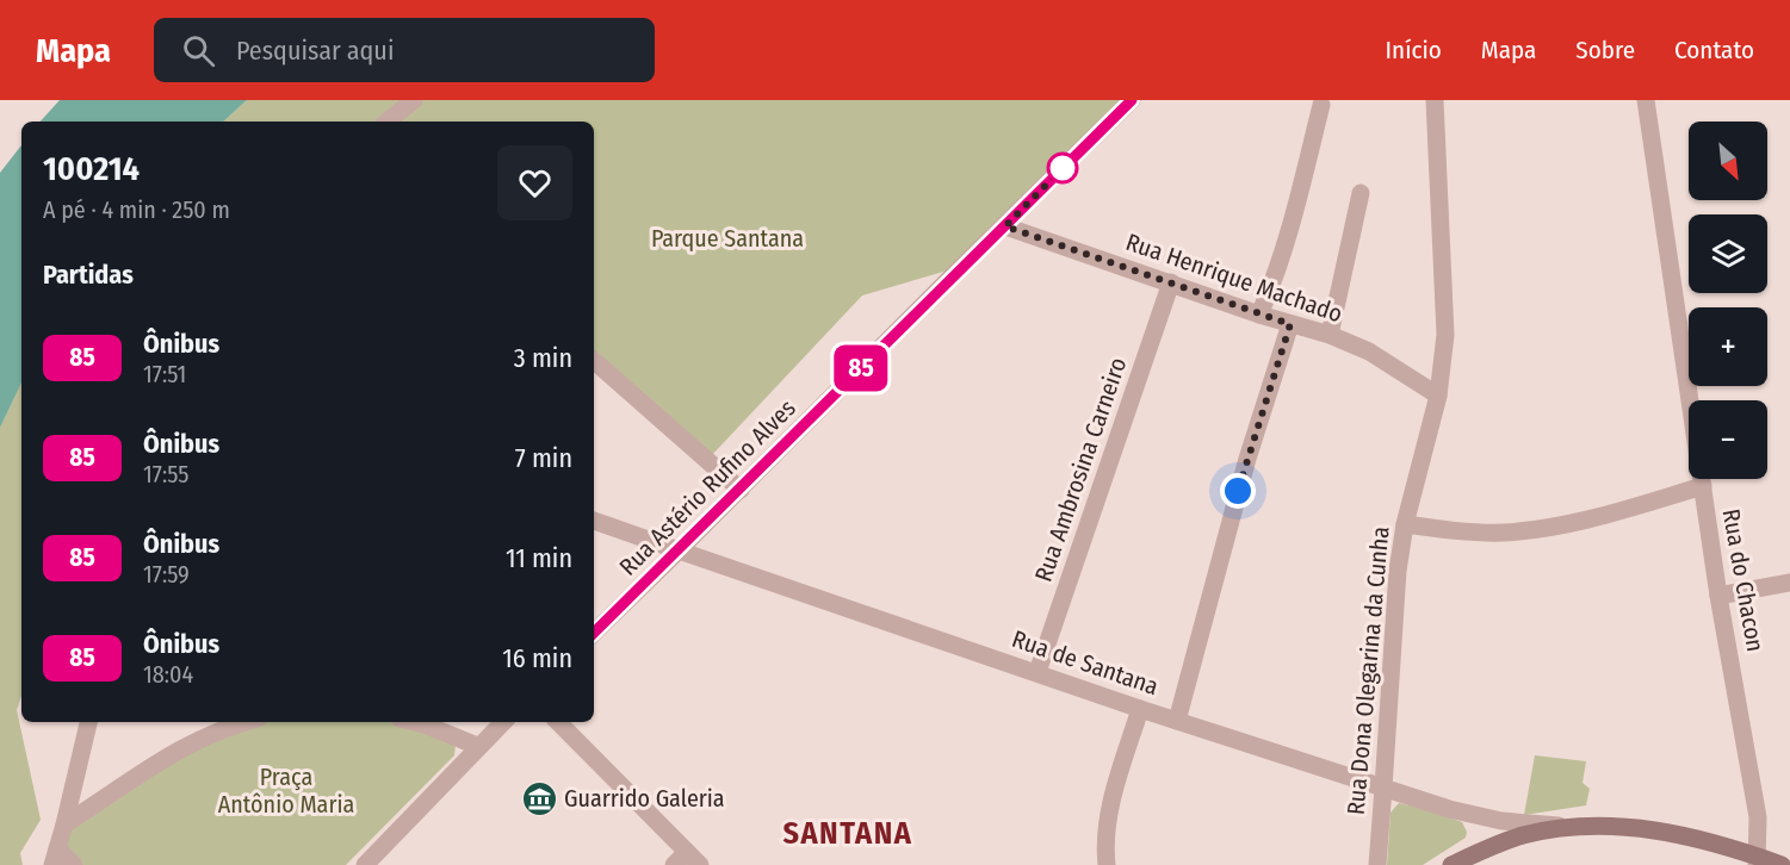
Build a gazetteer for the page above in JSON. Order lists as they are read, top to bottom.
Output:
{
  "streets": {
    "street": [
      "Rua Henrique Machado",
      "Rua Ambrosina Carneiro",
      "Rua Astério Rufino Alves",
      "Rua do Chacon",
      "Rua de Santana",
      "Rua Dona Olegarina da Cunha"
    ]
  },
  "crossings": [
    ["Rua Henrique Machado", "Rua Ambrosina Carneiro"],
    ["Rua Henrique Machado", "Rua Astério Rufino Alves"],
    ["Rua Henrique Machado", "Rua Dona Olegarina da Cunha"],
    ["Rua Ambrosina Carneiro", "Rua de Santana"],
    ["Rua Astério Rufino Alves", "Rua de Santana"],
    ["Rua de Santana", "Rua Dona Olegarina da Cunha"]
  ],
  "districts": ["SANTANA"],
  "parks": ["Parque Santana", "Praça Antônio Maria"],
  "places": {
    "museum": ["Guarrido Galeria"]
  },
  "lines": ["bus line 85"],
  "north": "bottom right",
  "page": {
    "header": "Mapa",
    "search": "Pesquisar aqui",
    "nav": [
      "Início",
      "Mapa",
      "Sobre",
      "Contato"
    ],
    "on_map": "85",
    "map_buttons": ["+", "−"],
    "heading": [
      ["100214", "A pé · 4 min · 250 m"],
      "Partidas"
    ],
    "list": [
      {
        "mark": "85",
        "name": "Ônibus",
        "note": "17:51",
        "value": "3 min"
      },
      {
        "mark": "85",
        "name": "Ônibus",
        "note": "17:55",
        "value": "7 min"
      },
      {
        "mark": "85",
        "name": "Ônibus",
        "note": "17:59",
        "value": "11 min"
      },
      {
        "mark": "85",
        "name": "Ônibus",
        "note": "18:04",
        "value": "16 min"
      }
    ]
  }
}
